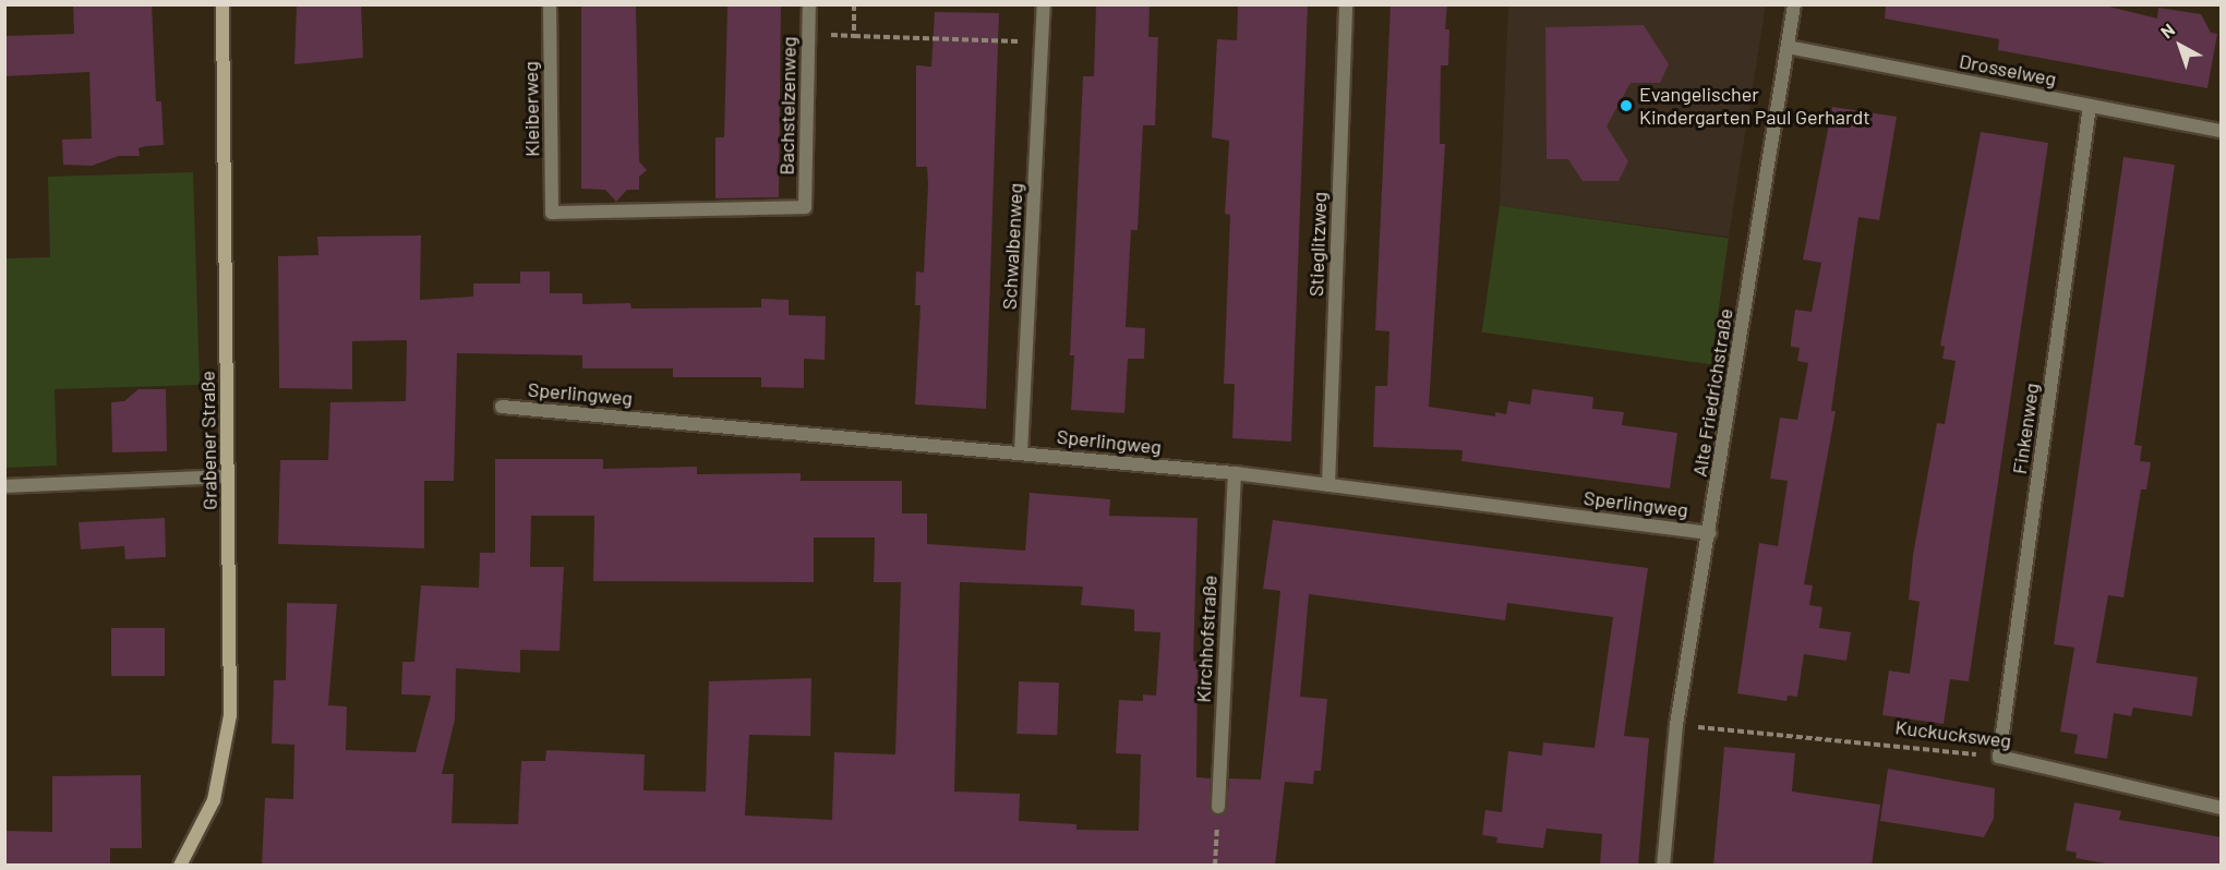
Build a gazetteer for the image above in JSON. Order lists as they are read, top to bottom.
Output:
{
  "streets": {
    "street": [
      "Drosselweg",
      "Bachstelzenweg",
      "Kleiberweg",
      "Stieglitzweg",
      "Schwalbenweg",
      "Alte Friedrichstraße",
      "Sperlingweg",
      "Finkenweg",
      "Grabener Straße",
      "Kirchhofstraße",
      "Kuckucksweg"
    ]
  },
  "crossings": [
    ["Drosselweg", "Alte Friedrichstraße"],
    ["Drosselweg", "Finkenweg"],
    ["Bachstelzenweg", "Kleiberweg"],
    ["Stieglitzweg", "Sperlingweg"],
    ["Schwalbenweg", "Sperlingweg"],
    ["Alte Friedrichstraße", "Sperlingweg"],
    ["Alte Friedrichstraße", "Kuckucksweg"],
    ["Sperlingweg", "Kirchhofstraße"],
    ["Finkenweg", "Kuckucksweg"]
  ],
  "places": ["Evangelischer Kindergarten Paul Gerhardt"],
  "north": "top left"
}
